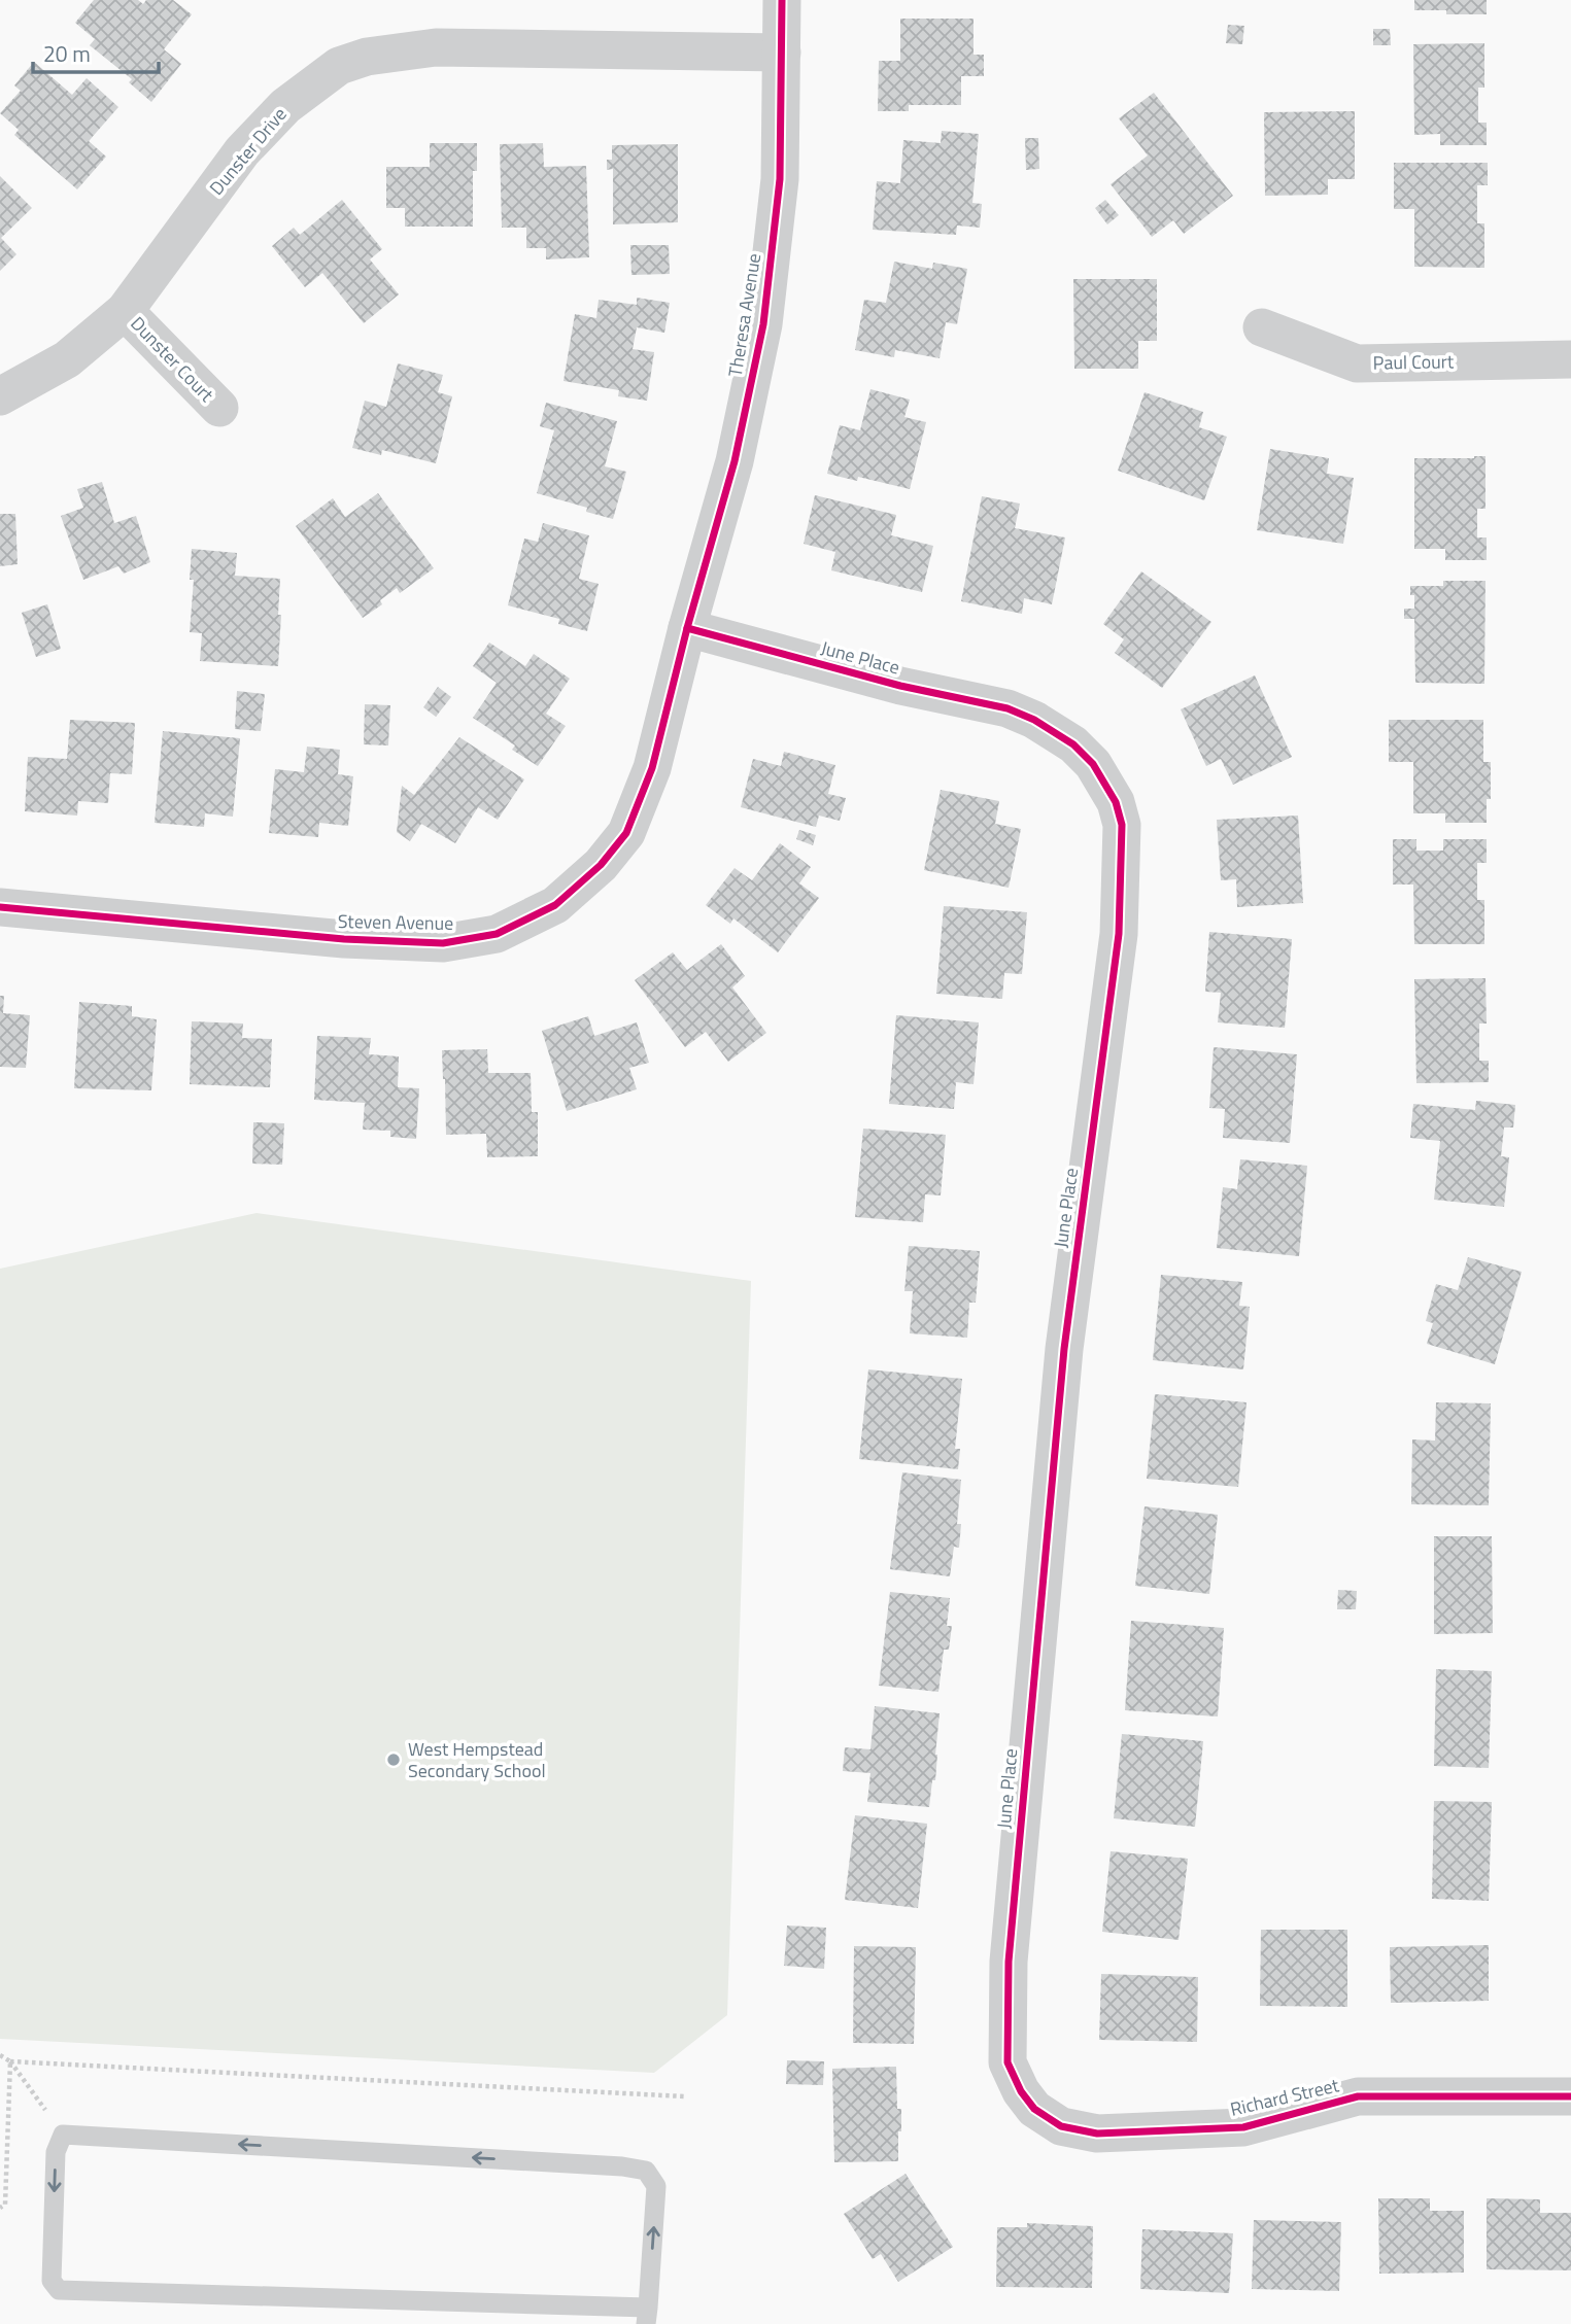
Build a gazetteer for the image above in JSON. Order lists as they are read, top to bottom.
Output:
{
  "streets": {
    "street": [
      "Dunster Drive",
      "Theresa Avenue",
      "Dunster Court",
      "Paul Court",
      "June Place",
      "Steven Avenue",
      "Richard Street"
    ]
  },
  "crossings": [
    ["Dunster Drive", "Theresa Avenue"],
    ["Dunster Drive", "Dunster Court"],
    ["Theresa Avenue", "June Place"],
    ["Theresa Avenue", "Steven Avenue"],
    ["June Place", "Steven Avenue"],
    ["June Place", "Richard Street"]
  ],
  "places": ["West Hempstead Secondary School"],
  "scale_bar": "20 m"
}
